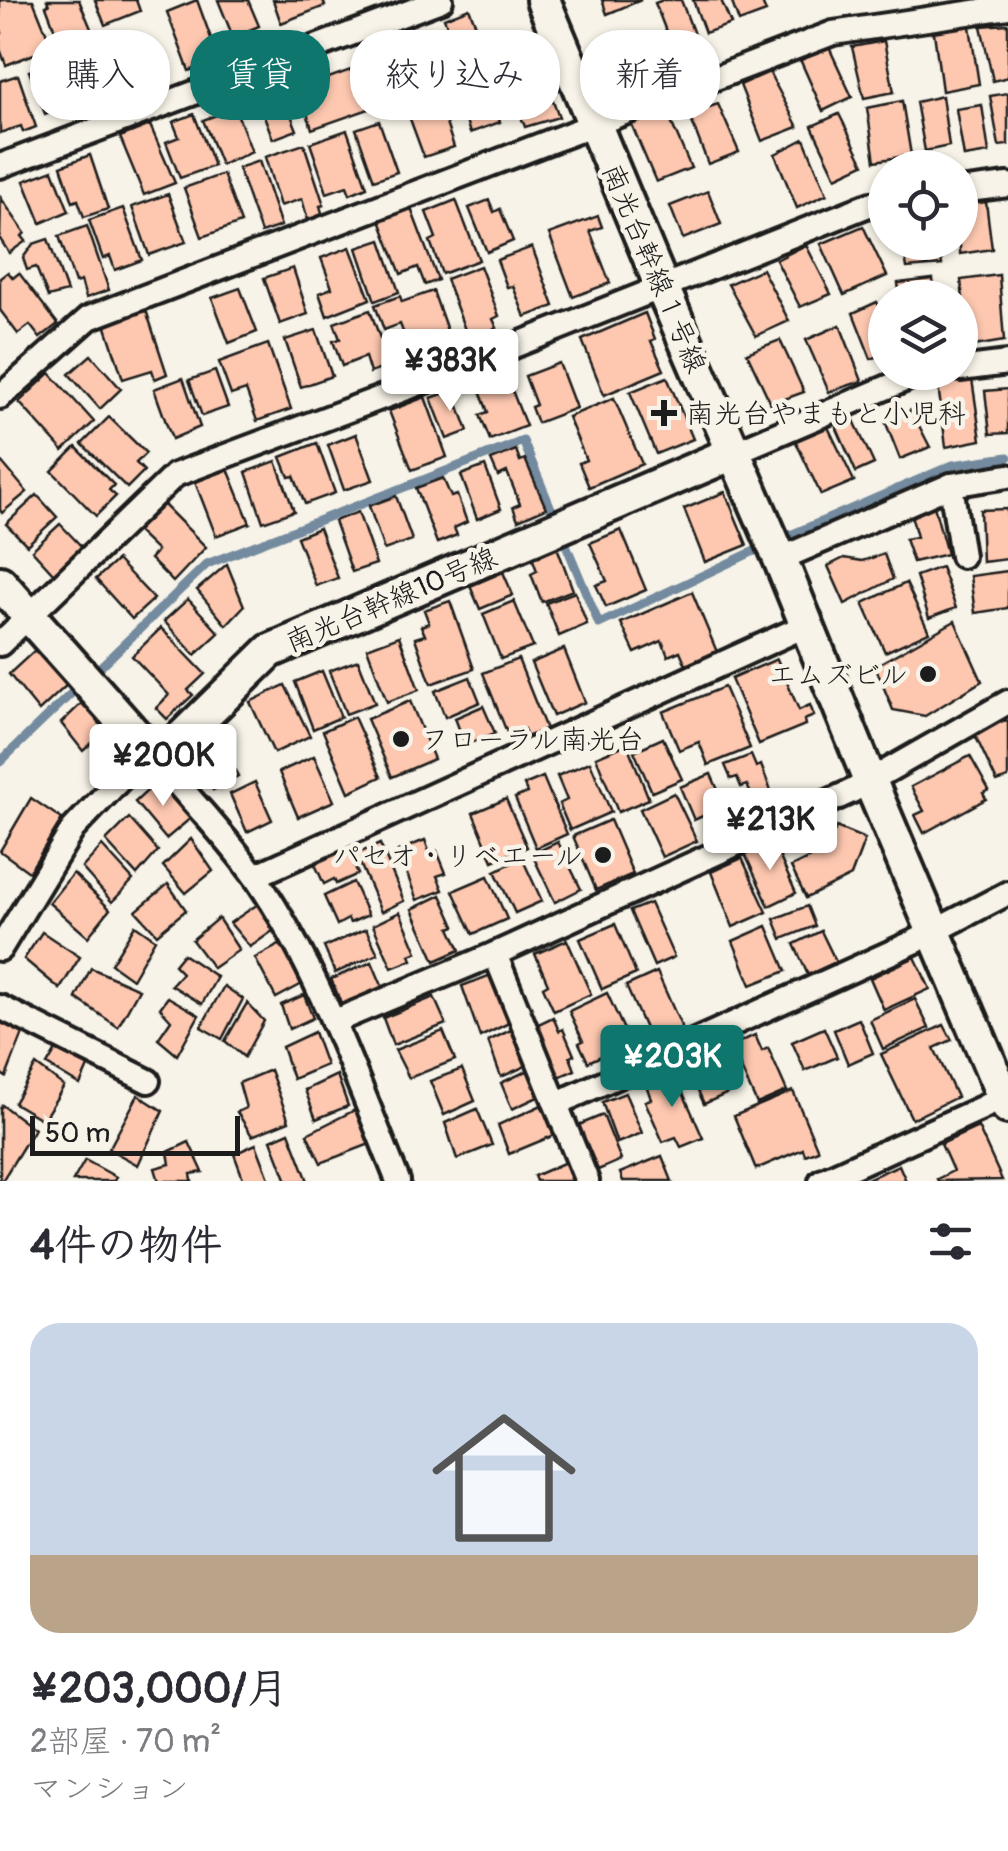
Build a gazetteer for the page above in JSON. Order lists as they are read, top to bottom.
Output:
{
  "streets": {
    "street": ["南光台幹線１号線", "南光台幹線10号線"]
  },
  "crossings": [
    ["南光台幹線１号線", "南光台幹線10号線"]
  ],
  "places": {
    "health": ["南光台やまもと小児科"],
    "other": ["エムズビル", "フローラル南光台", "パセオ・リベエール"]
  },
  "scale_bar": "50 m",
  "page": {
    "chip": [
      "購入",
      "賃貸",
      "絞り込み",
      "新着"
    ],
    "price": [
      "¥383K",
      "¥200K",
      "¥213K",
      "¥203K"
    ],
    "scale": "50 m",
    "heading": "4件の物件",
    "list": [
      {
        "name": "¥203,000/月",
        "note": "2部屋 · 70 m² · マンション"
      }
    ]
  }
}
